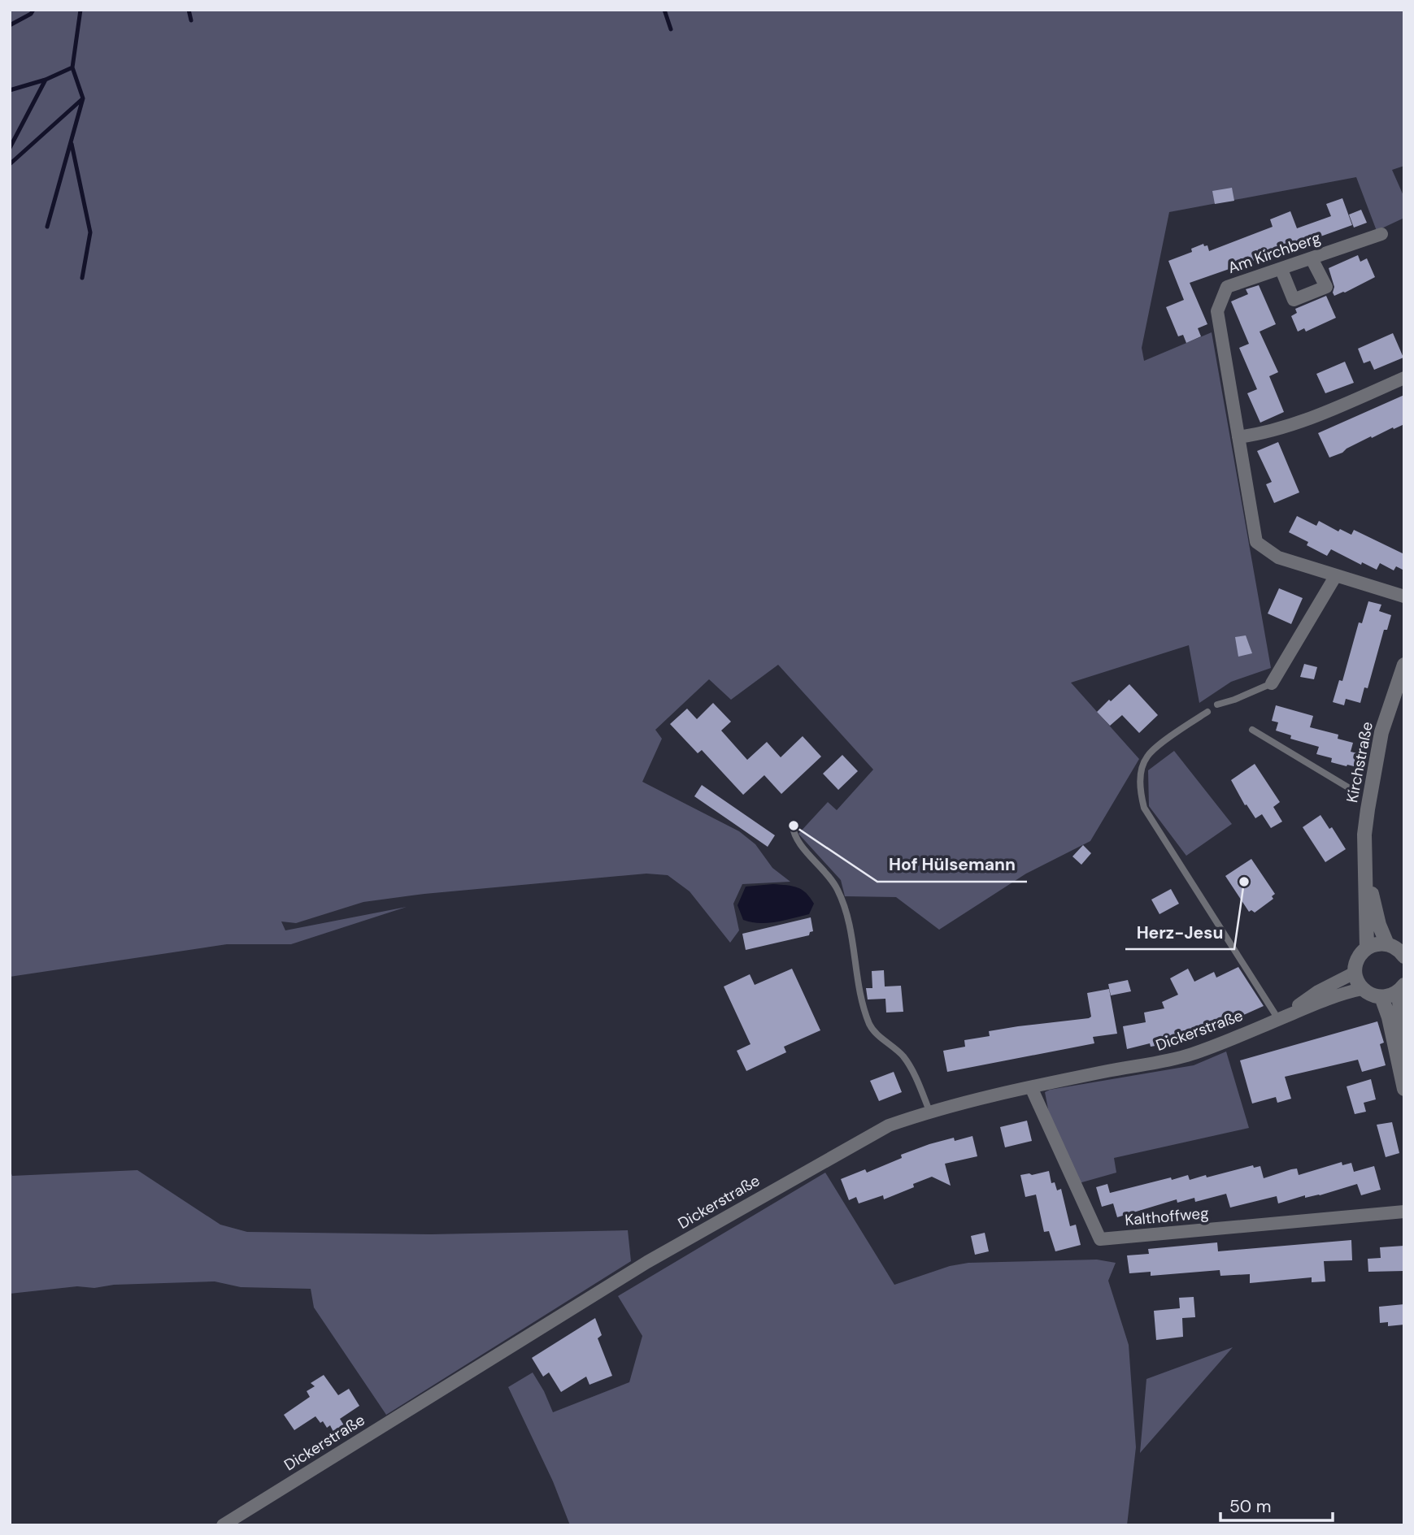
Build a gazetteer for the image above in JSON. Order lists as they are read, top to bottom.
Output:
{
  "streets": {
    "street": [
      "Am Kirchberg",
      "Kirchstraße",
      "Dickerstraße",
      "Kalthoffweg"
    ]
  },
  "crossings": [
    ["Dickerstraße", "Kalthoffweg"]
  ],
  "places": ["Hof Hülsemann", "Herz-Jesu"],
  "scale_bar": "50 m"
}
